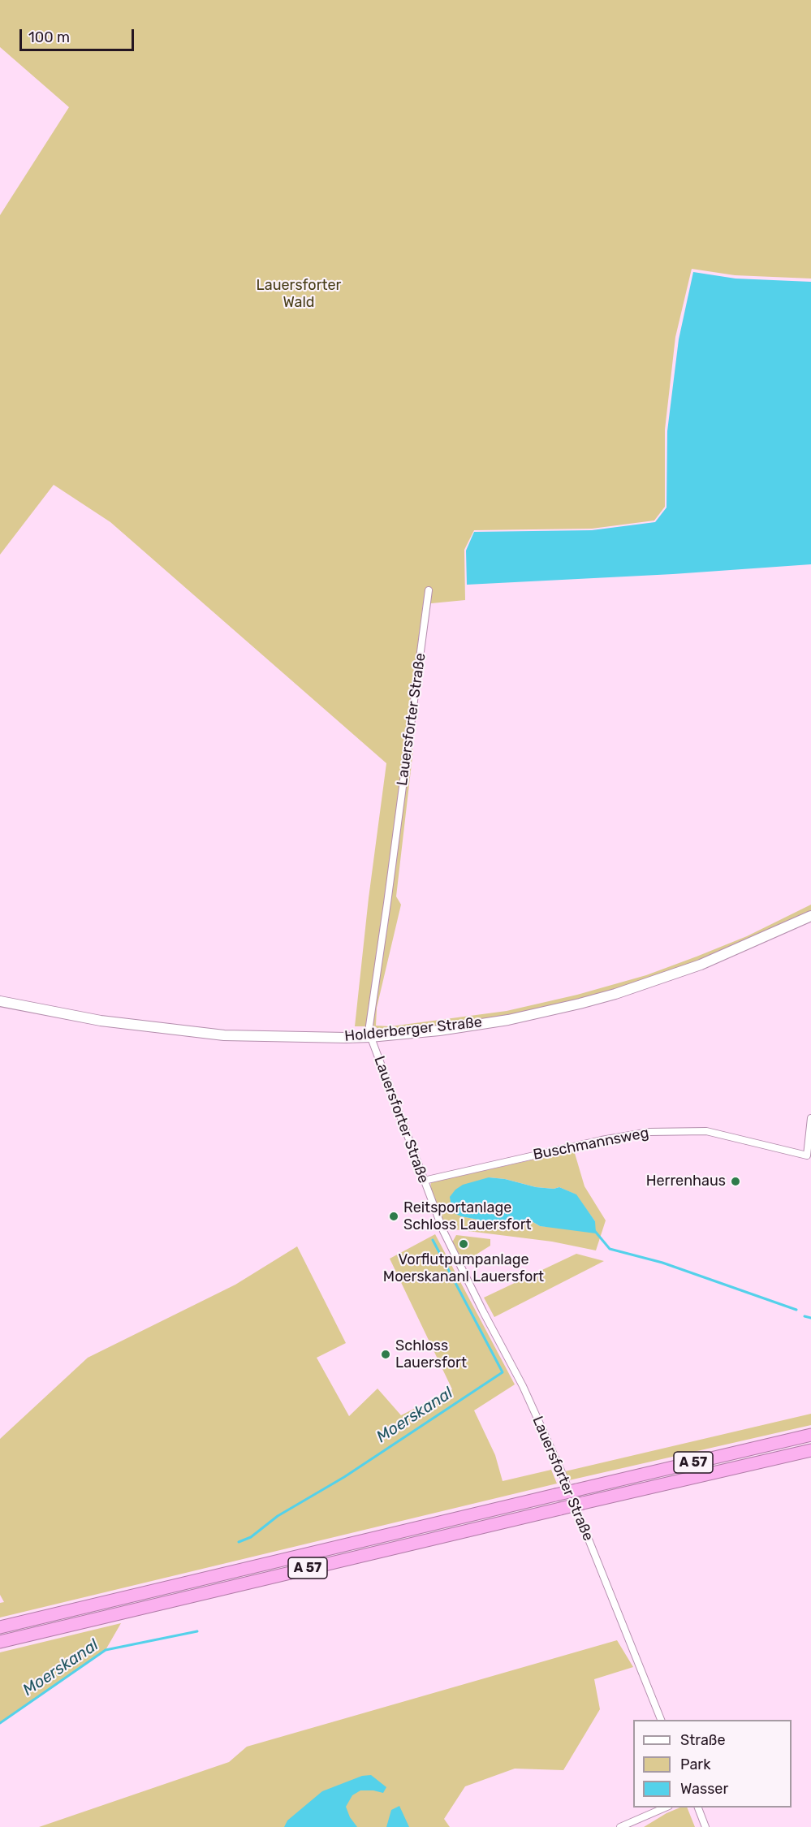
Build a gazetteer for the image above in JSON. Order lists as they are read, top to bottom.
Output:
{
  "streets": {
    "highway": ["A 57"],
    "main road": ["Holderberger Straße"],
    "street": ["Lauersforter Straße", "Buschmannsweg"]
  },
  "crossings": [
    ["Lauersforter Straße", "Holderberger Straße"],
    ["Lauersforter Straße", "Buschmannsweg"]
  ],
  "water": ["Moerskanal"],
  "parks": ["Lauersforter Wald"],
  "places": [
    "Herrenhaus",
    "Reitsportanlage Schloss Lauersfort",
    "Vorflutpumpanlage Moerskananl Lauersfort",
    "Schloss Lauersfort"
  ],
  "legend": ["Straße", "Park", "Wasser"],
  "scale_bar": "100 m"
}
